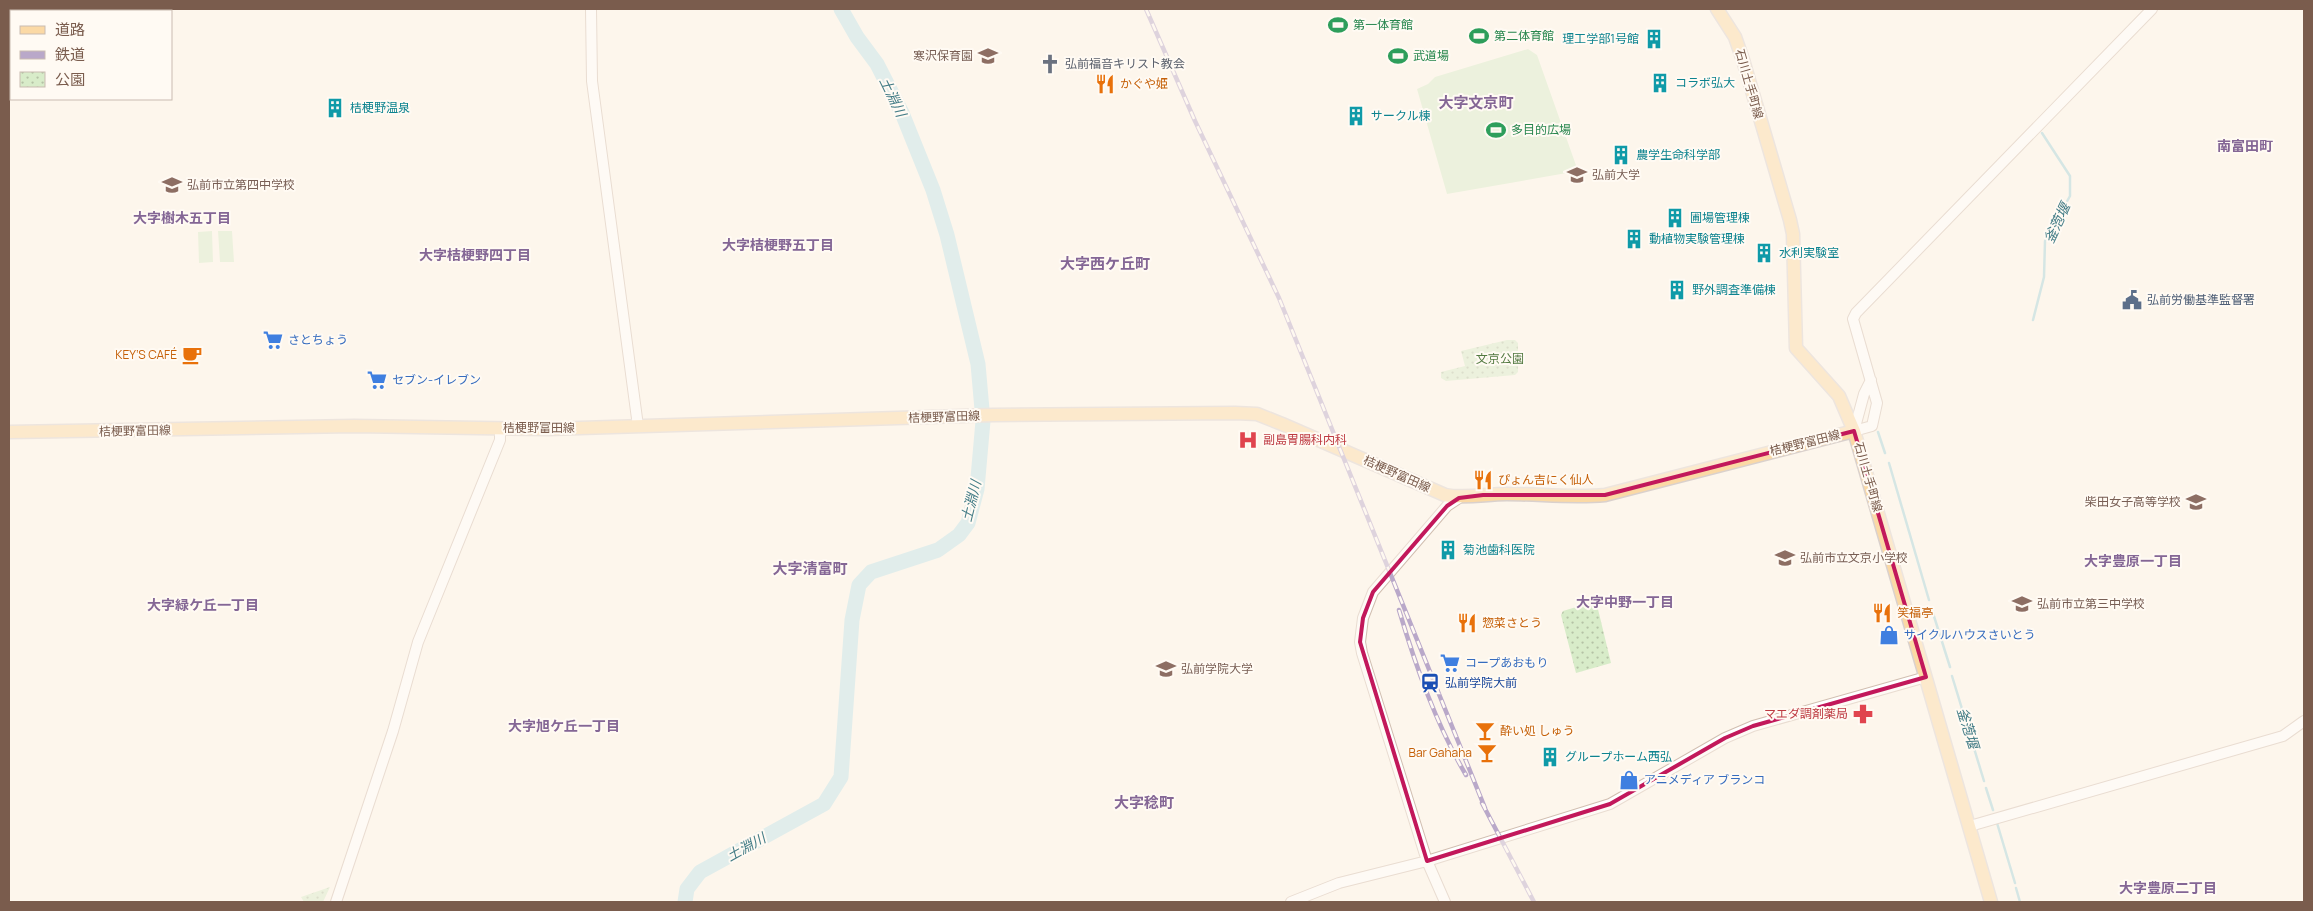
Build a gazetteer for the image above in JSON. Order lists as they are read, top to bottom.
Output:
{
  "streets": {
    "main road": ["石川土手町線", "桔梗野富田線"]
  },
  "crossings": [
    ["石川土手町線", "桔梗野富田線"]
  ],
  "districts": [
    "大字文京町",
    "南富田町",
    "大字樹木五丁目",
    "大字桔梗野五丁目",
    "大字桔梗野四丁目",
    "大字西ケ丘町",
    "大字豊原一丁目",
    "大字清富町",
    "大字中野一丁目",
    "大字緑ケ丘一丁目",
    "大字旭ケ丘一丁目",
    "大字稔町",
    "大字豊原二丁目"
  ],
  "water": ["土淵川", "釜萢堰"],
  "parks": ["文京公園"],
  "places": {
    "sports": [
      "第一体育館",
      "第二体育館",
      "武道場",
      "多目的広場"
    ],
    "building": [
      "理工学部1号館",
      "コラボ弘大",
      "桔梗野温泉",
      "サークル棟",
      "農学生命科学部",
      "圃場管理棟",
      "動植物実験管理棟",
      "水利実験室",
      "野外調査準備棟",
      "菊池歯科医院",
      "グループホーム西弘"
    ],
    "school or university": [
      "寒沢保育園",
      "弘前大学",
      "弘前市立第四中学校",
      "柴田女子高等学校",
      "弘前市立文京小学校",
      "弘前市立第三中学校",
      "弘前学院大学"
    ],
    "church": ["弘前福音キリスト教会"],
    "restaurant": [
      "かぐや姫",
      "ぴょん吉にく仙人",
      "笑福亭",
      "惣菜さとう"
    ],
    "public building": ["弘前労働基準監督署"],
    "supermarket": ["さとちょう", "セブン-イレブン", "コープあおもり"],
    "cafe": ["KEY’S CAFÉ"],
    "hospital": ["副島胃腸科内科"],
    "shop": ["サイクルハウスさいとう", "アニメディア ブランコ"],
    "station": ["弘前学院大前"],
    "pharmacy": ["マエダ調剤薬局"],
    "bar": ["酔い処 しゅう", "Bar Gahaha"]
  },
  "legend": ["道路", "鉄道", "公園"]
}
